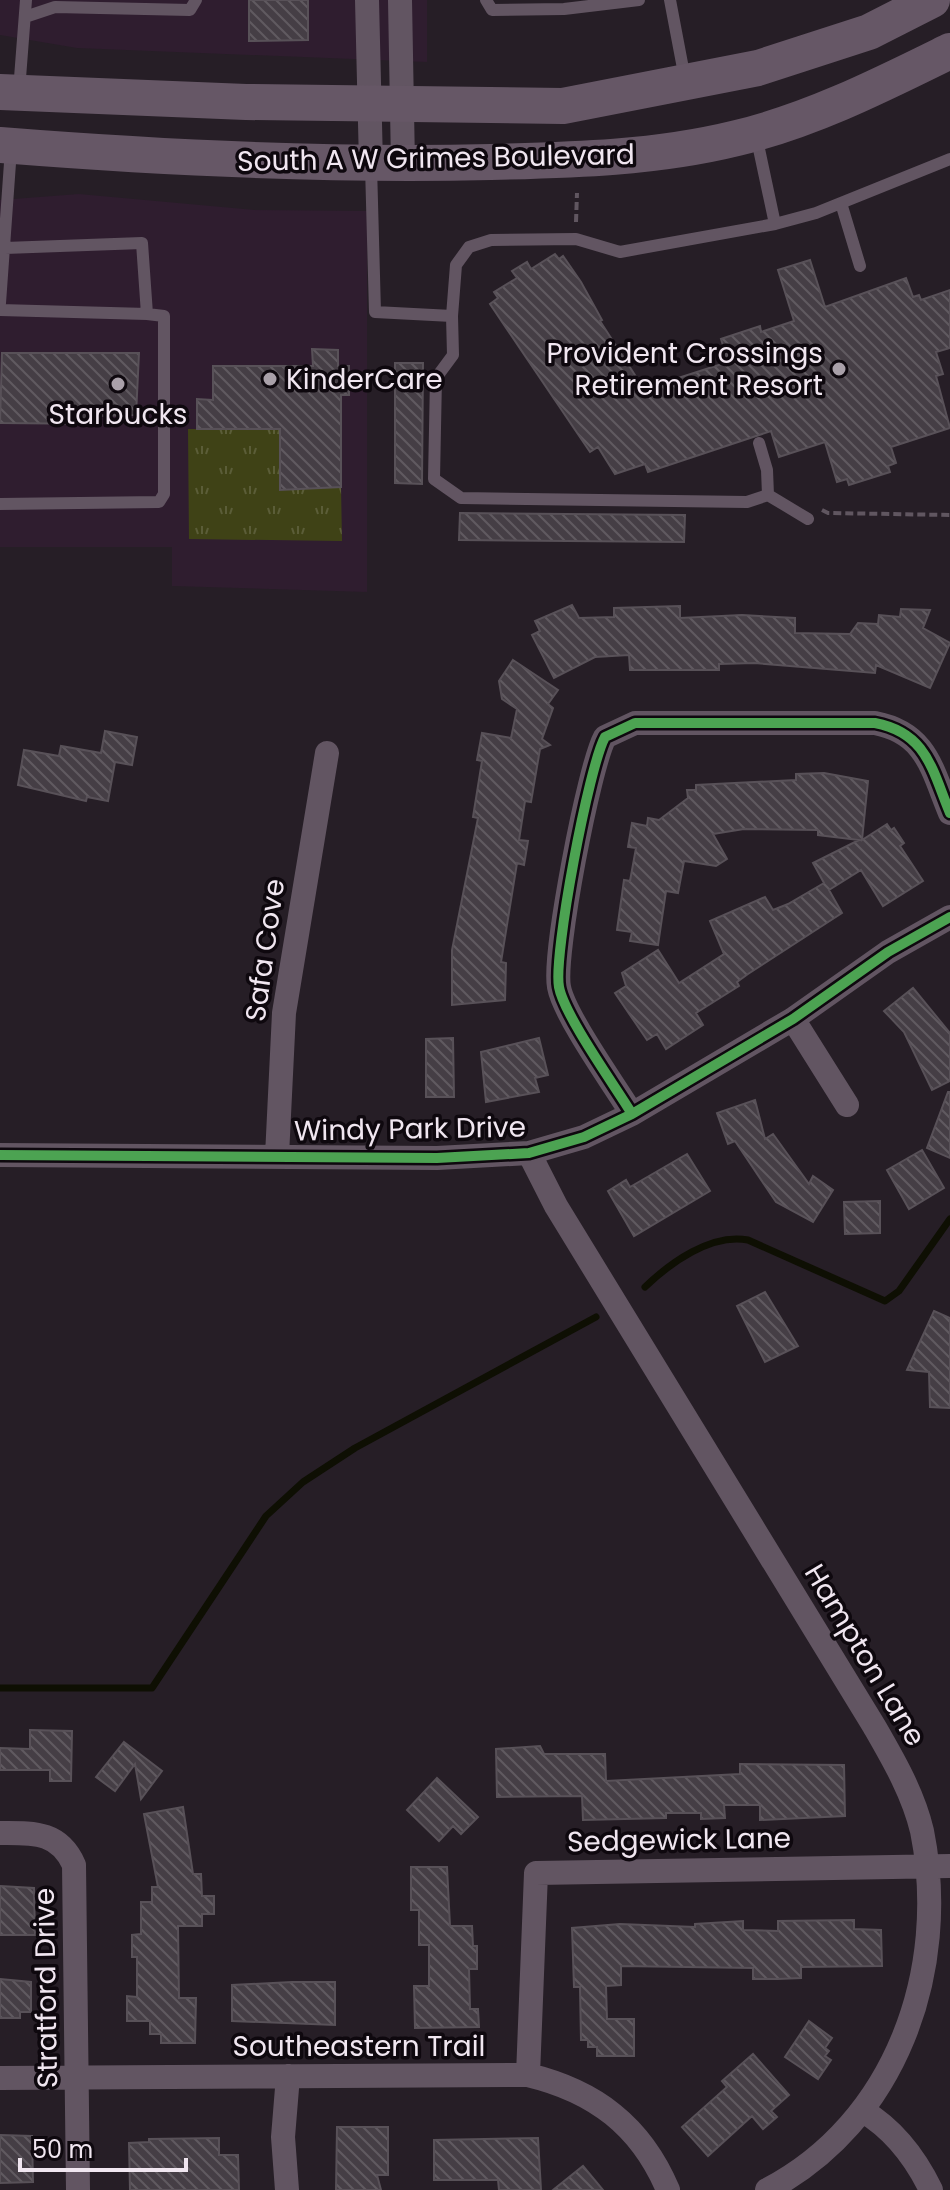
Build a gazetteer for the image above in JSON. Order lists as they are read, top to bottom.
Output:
{
  "streets": {
    "main road": ["South A W Grimes Boulevard"],
    "street": [
      "Safa Cove",
      "Windy Park Drive",
      "Hampton Lane",
      "Sedgewick Lane",
      "Stratford Drive",
      "Southeastern Trail"
    ]
  },
  "crossings": [
    ["Safa Cove", "Windy Park Drive"],
    ["Windy Park Drive", "Hampton Lane"],
    ["Hampton Lane", "Sedgewick Lane"],
    ["Sedgewick Lane", "Southeastern Trail"],
    ["Stratford Drive", "Southeastern Trail"]
  ],
  "places": ["Provident Crossings Retirement Resort", "KinderCare", "Starbucks"],
  "scale_bar": "50 m"
}
